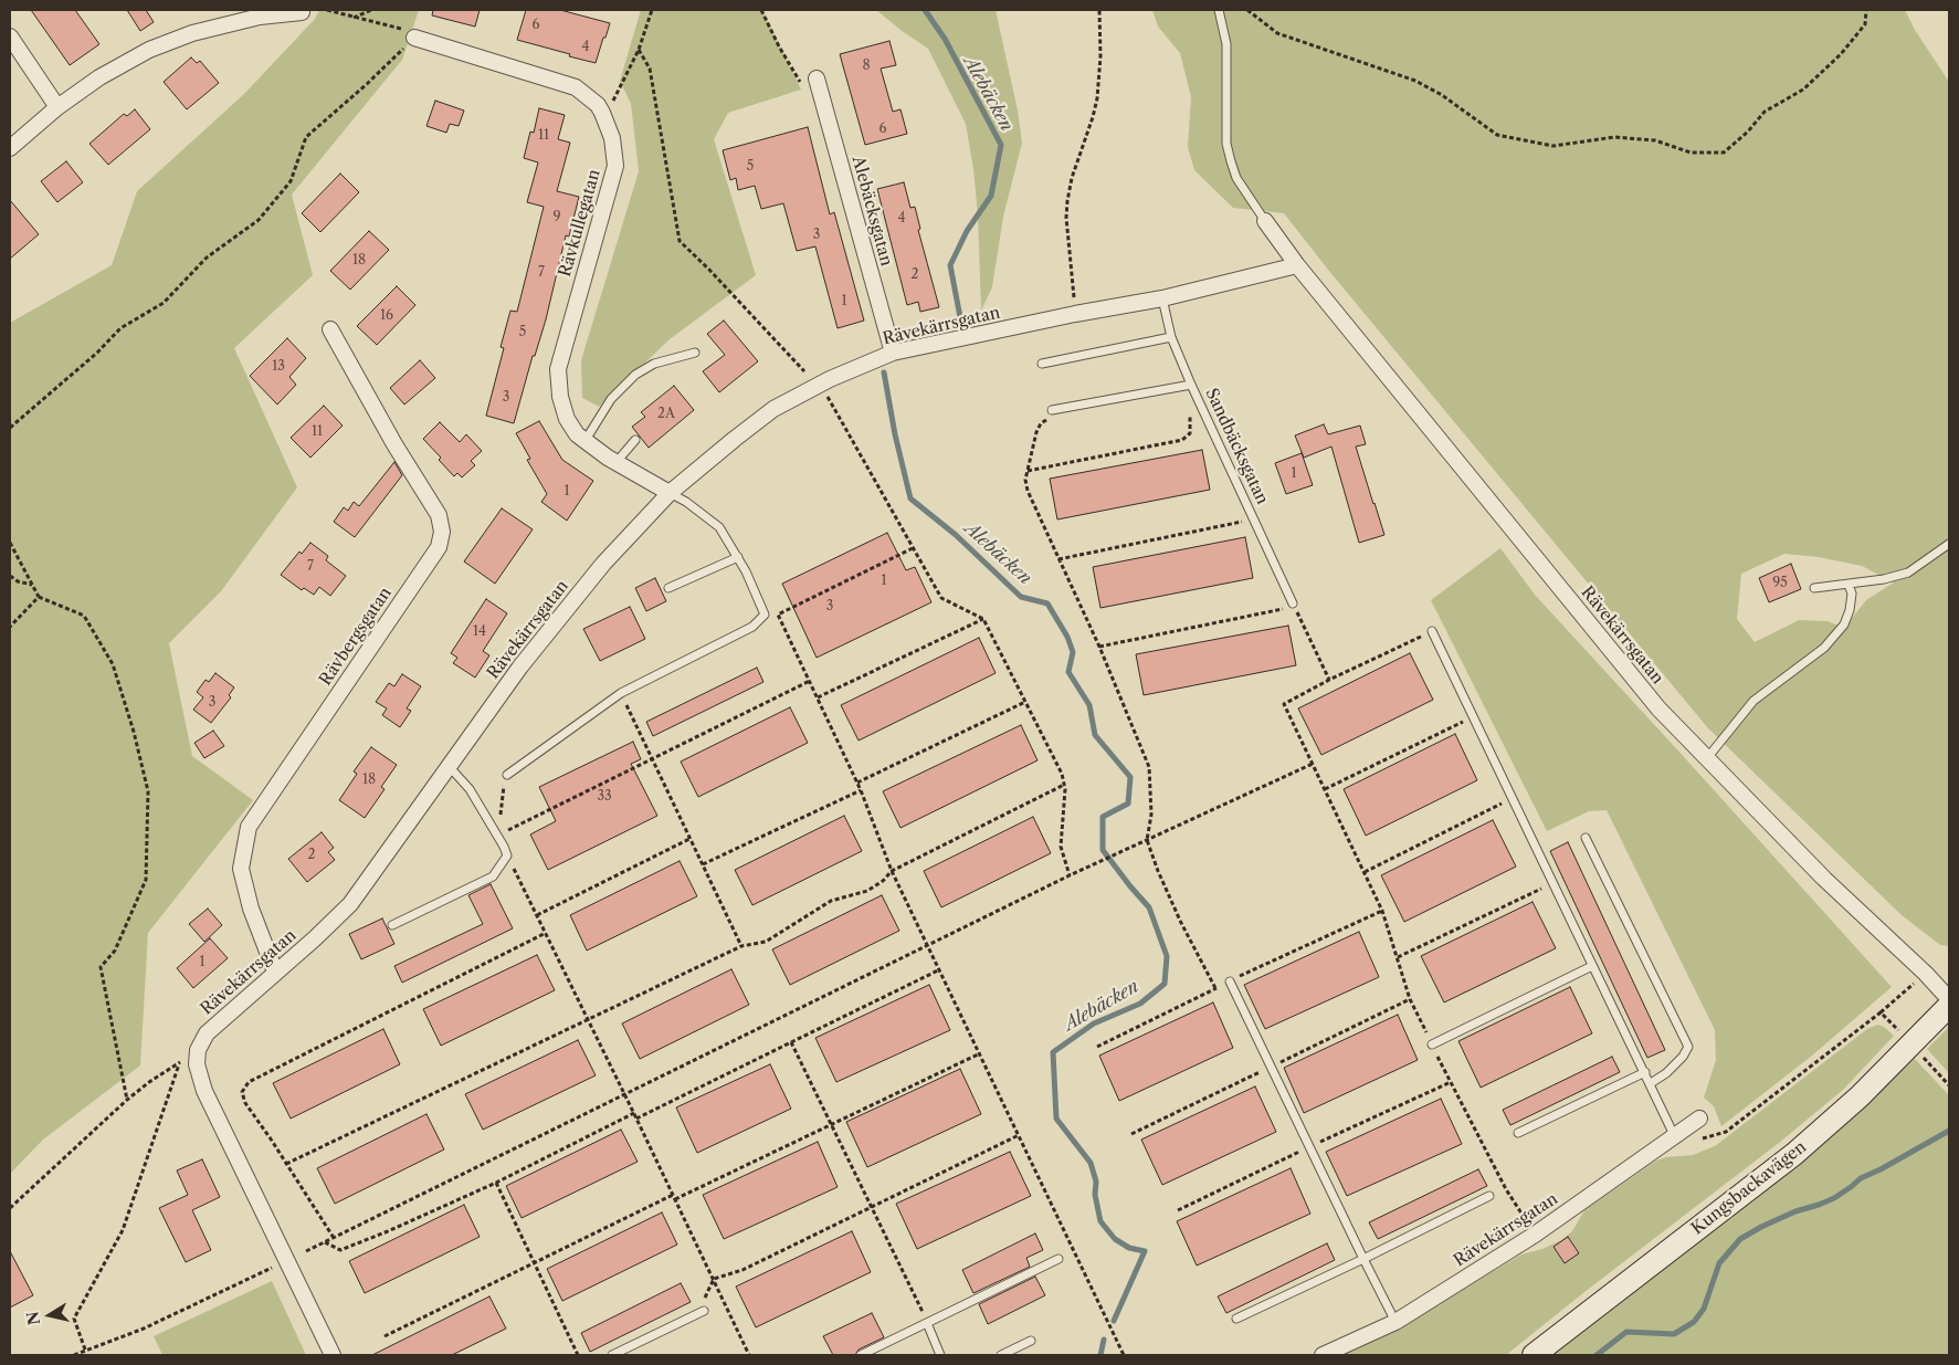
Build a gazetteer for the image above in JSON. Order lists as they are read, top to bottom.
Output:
{
  "streets": {
    "street": [
      "Alebäcksgatan",
      "Rävkullegatan",
      "Rävekärrsgatan",
      "Rävbergsgatan",
      "Kungsbackavägen"
    ],
    "lane": ["Sandbäcksgatan"]
  },
  "crossings": [
    ["Alebäcksgatan", "Rävekärrsgatan"],
    ["Rävkullegatan", "Rävekärrsgatan"],
    ["Rävekärrsgatan", "Sandbäcksgatan"],
    ["Rävekärrsgatan", "Rävbergsgatan"]
  ],
  "water": ["Alebäcken"],
  "house_numbers": [
    "6",
    "4",
    "8",
    "6",
    "11",
    "5",
    "9",
    "4",
    "3",
    "18",
    "7",
    "2",
    "1",
    "16",
    "5",
    "13",
    "3",
    "2A",
    "11",
    "1",
    "1",
    "7",
    "1",
    "95",
    "3",
    "14",
    "3",
    "18",
    "33",
    "2",
    "1"
  ],
  "north": "left"
}
